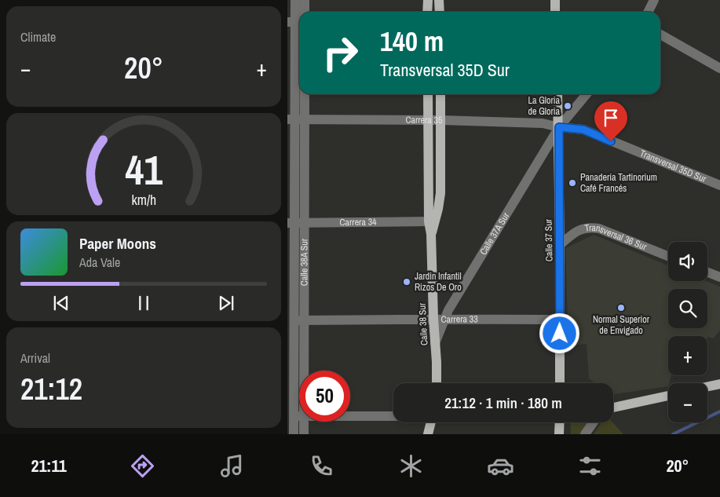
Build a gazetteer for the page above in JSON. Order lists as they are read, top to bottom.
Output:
{
  "streets": {
    "main road": ["Calle 37 Sur", "Calle 38 Sur"],
    "street": [
      "Carrera 35",
      "Transversal 35D Sur",
      "Carrera 34",
      "Calle 37A Sur",
      "Transversal 36 Sur",
      "Calle 38A Sur",
      "Carrera 33"
    ]
  },
  "crossings": [
    ["Carrera 35", "Transversal 35D Sur"],
    ["Carrera 35", "Calle 37A Sur"],
    ["Carrera 35", "Calle 37 Sur"],
    ["Carrera 35", "Calle 38A Sur"],
    ["Carrera 35", "Calle 38 Sur"],
    ["Transversal 35D Sur", "Calle 37A Sur"],
    ["Transversal 35D Sur", "Calle 37 Sur"],
    ["Carrera 34", "Calle 38A Sur"],
    ["Carrera 34", "Calle 38 Sur"],
    ["Calle 37A Sur", "Calle 37 Sur"],
    ["Calle 37A Sur", "Carrera 33"],
    ["Calle 37A Sur", "Calle 38 Sur"],
    ["Transversal 36 Sur", "Calle 37 Sur"],
    ["Calle 37 Sur", "Carrera 33"],
    ["Calle 38A Sur", "Carrera 33"],
    ["Carrera 33", "Calle 38 Sur"]
  ],
  "places": [
    "La Gloria de Gloria",
    "Panadería Tartinorium Café Francés",
    "Jardin Infantil Rizos De Oro",
    "Normal Superior de Envigado"
  ],
  "page": {
    "tile": [
      "Climate",
      ["Arrival", "21:12"]
    ],
    "turn": ["140 m", "Transversal 35D Sur"],
    "heat": ["−", "20°", "+"],
    "song": ["Paper Moons", "Ada Vale"],
    "map_buttons": ["+", "−"],
    "limit": "50",
    "trip": "21:12 · 1 min · 180 m",
    "tabs": ["21:11", "20°"],
    "gauge": ["41", "km/h"]
  }
}
